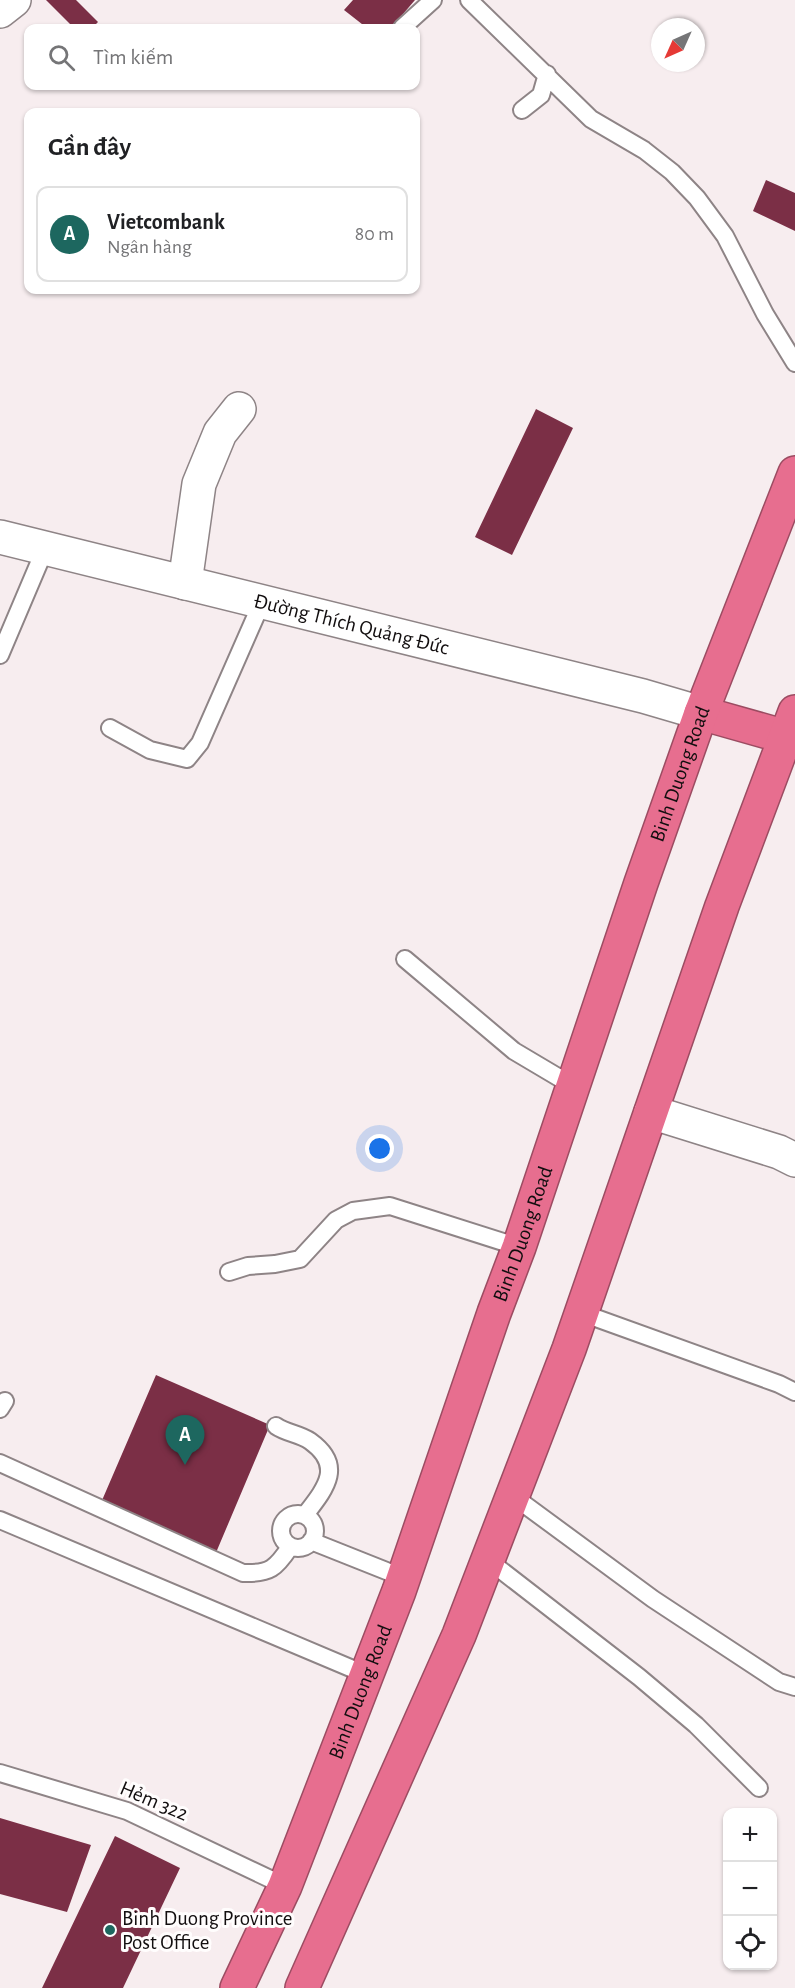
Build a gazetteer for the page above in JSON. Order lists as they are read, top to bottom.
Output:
{
  "streets": {
    "highway": ["Binh Duong Road"],
    "street": ["Đường Thích Quảng Đức"],
    "lane": ["Hẻm 322"]
  },
  "crossings": [
    ["Đường Thích Quảng Đức", "Binh Duong Road"],
    ["Binh Duong Road", "Hẻm 322"]
  ],
  "places": ["Binh Duong Province Post Office"],
  "north": "bottom left",
  "page": {
    "search": "Tìm kiếm",
    "heading": "Gần đây",
    "list": [
      {
        "mark": "A",
        "name": "Vietcombank",
        "note": "Ngân hàng",
        "value": "80 m"
      }
    ],
    "pins": "A",
    "map_buttons": ["+", "−"]
  }
}
